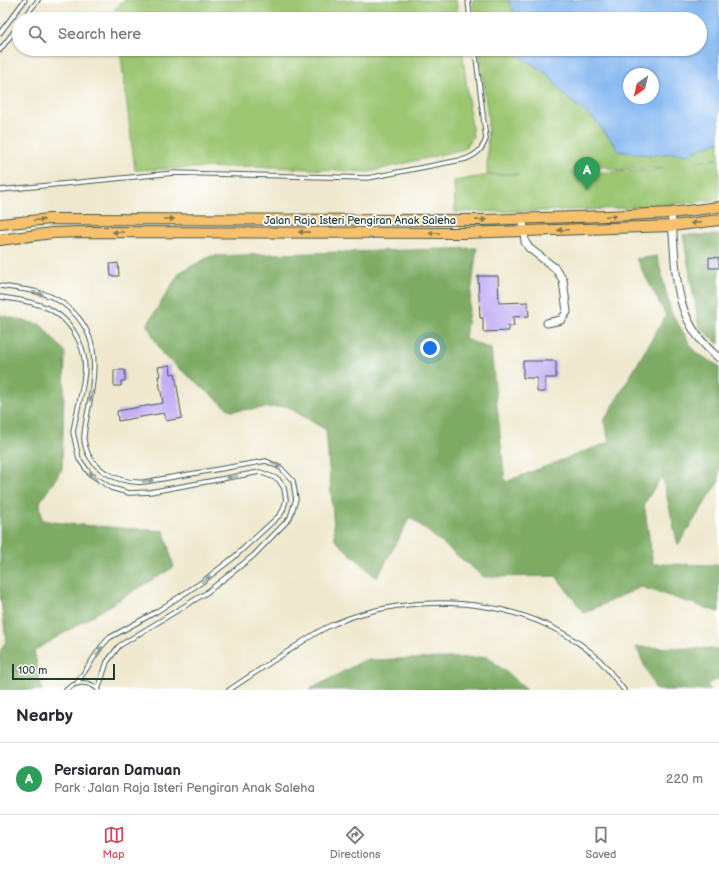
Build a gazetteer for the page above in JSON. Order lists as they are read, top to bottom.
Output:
{
  "streets": {
    "main road": ["Jalan Raja Isteri Pengiran Anak Saleha"]
  },
  "scale_bar": "100 m",
  "north": "bottom left",
  "page": {
    "search": "Search here",
    "pins": "A",
    "scale": "100 m",
    "heading": "Nearby",
    "list": [
      {
        "mark": "A",
        "name": "Persiaran Damuan",
        "note": "Park · Jalan Raja Isteri Pengiran Anak Saleha",
        "value": "220 m"
      }
    ],
    "nav": ["Map", "Directions", "Saved"]
  }
}
